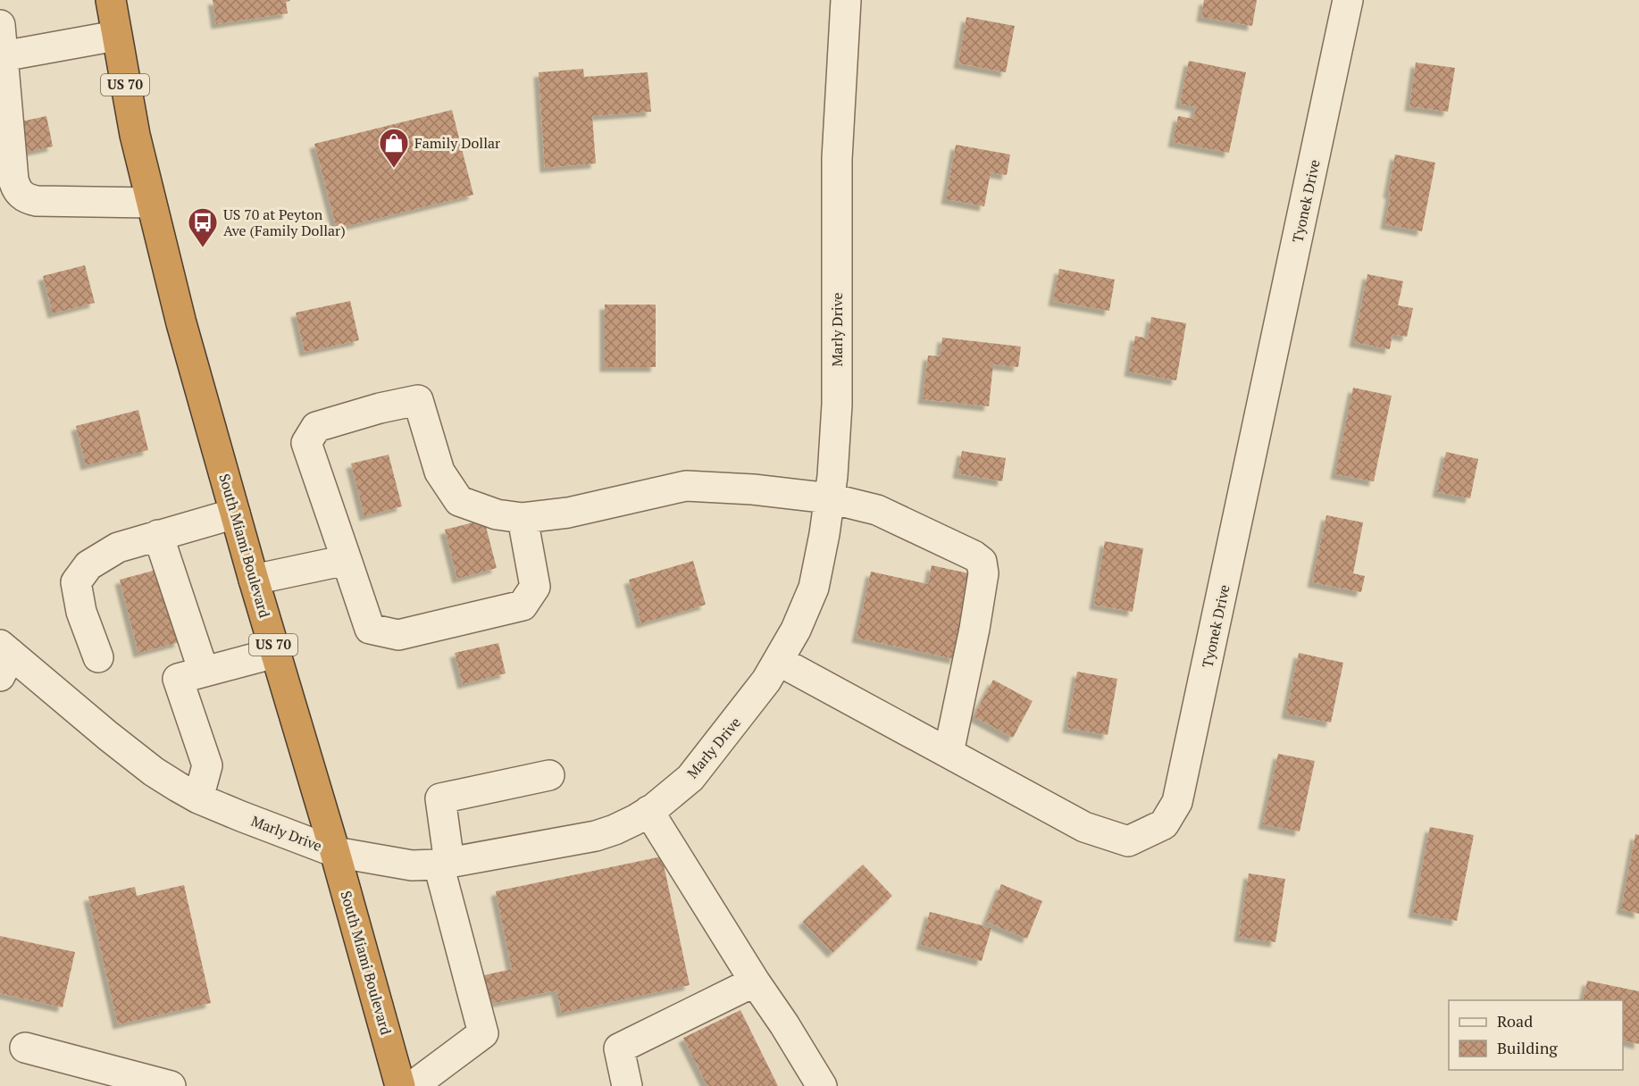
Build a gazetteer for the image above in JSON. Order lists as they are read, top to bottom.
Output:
{
  "streets": {
    "highway": ["US 70", "South Miami Boulevard"],
    "street": ["Tyonek Drive", "Marly Drive"]
  },
  "crossings": [
    ["Tyonek Drive", "Marly Drive"],
    ["Marly Drive", "South Miami Boulevard"]
  ],
  "places": {
    "shop": ["Family Dollar"],
    "bus stop": ["US 70 at Peyton Ave (Family Dollar)"]
  },
  "legend": ["Road", "Building"]
}
